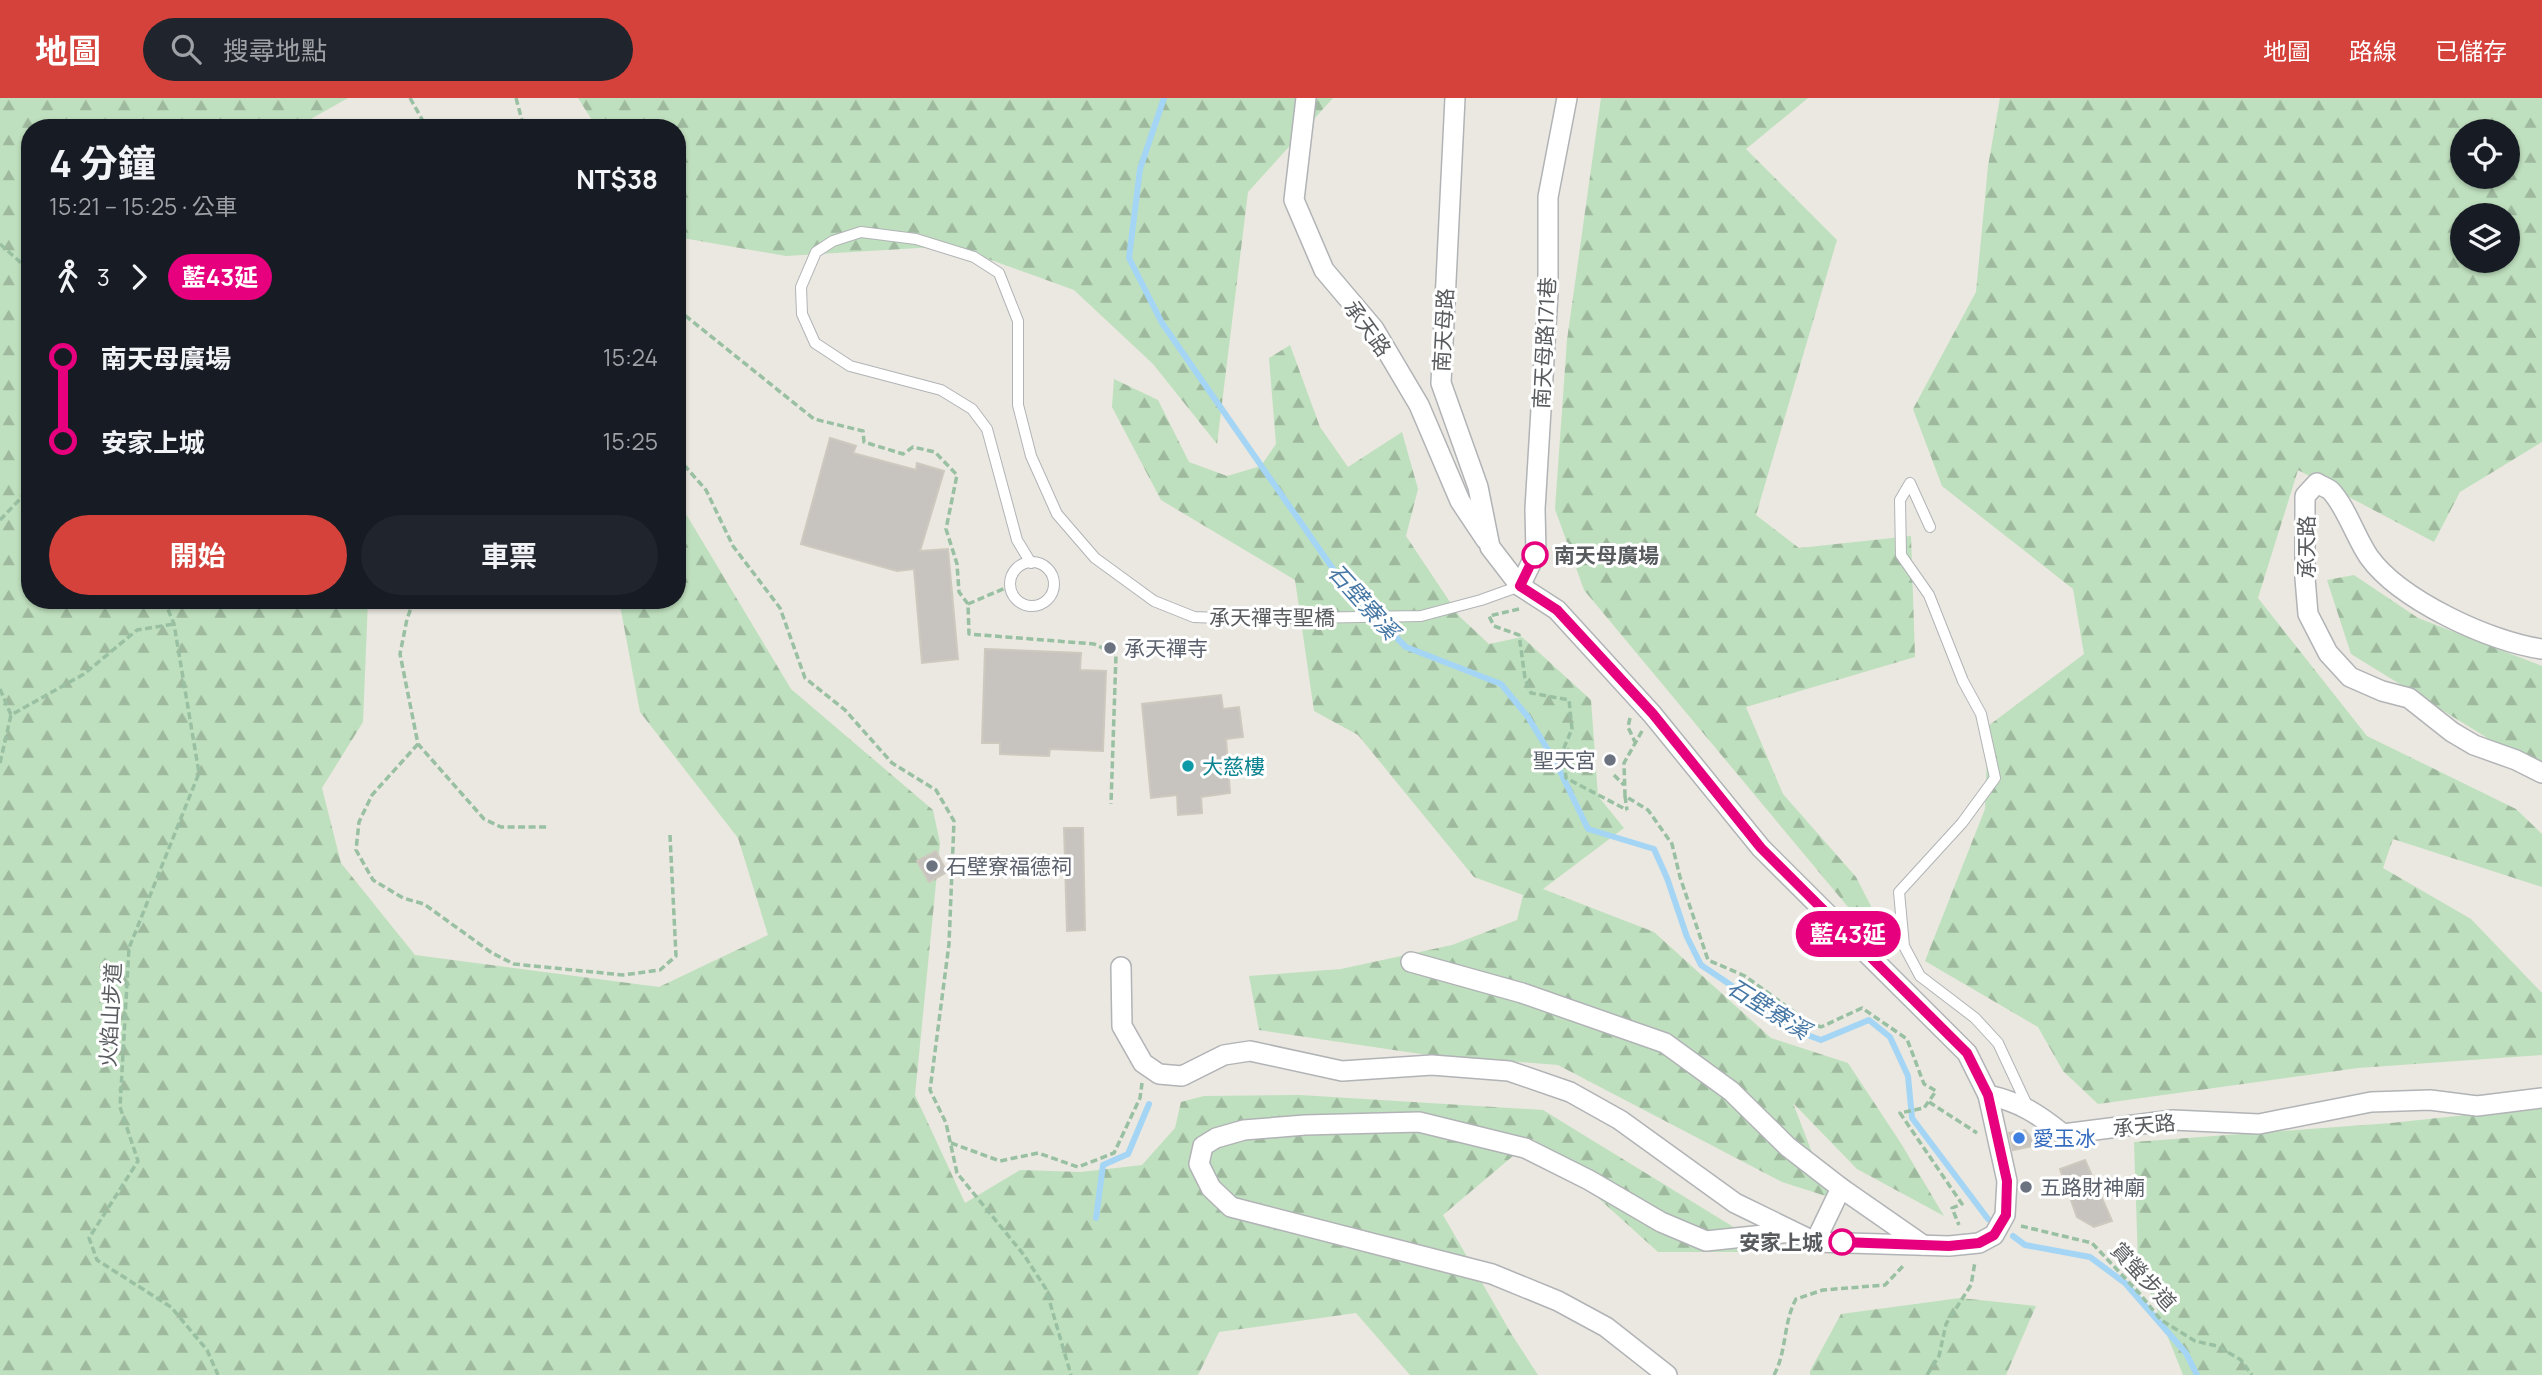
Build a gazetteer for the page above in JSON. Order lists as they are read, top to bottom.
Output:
{
  "streets": {
    "street": ["承天路", "南天母路", "南天母路171巷"],
    "lane": ["承天禪寺聖橋"],
    "path": ["火焰山步道", "賞螢步道"]
  },
  "crossings": [
    ["承天路", "南天母路"],
    ["南天母路", "南天母路171巷"],
    ["南天母路", "承天禪寺聖橋"],
    ["南天母路171巷", "承天禪寺聖橋"]
  ],
  "water": ["石壁寮溪"],
  "places": [
    "南天母廣場",
    "承天禪寺",
    "聖天宮",
    "大慈樓",
    "石壁寮福德祠",
    "愛玉冰",
    "五路財神廟",
    "安家上城"
  ],
  "lines": ["bus line 藍43延"],
  "page": {
    "header": "地圖",
    "search": "搜尋地點",
    "nav": ["地圖", "路線", "已儲存"],
    "on_map": "藍43延",
    "heading": ["4 分鐘", "15:21 – 15:25 · 公車", "NT$38"],
    "legs": ["3", "藍43延"],
    "list": [
      {
        "name": "南天母廣場",
        "value": "15:24"
      },
      {
        "name": "安家上城",
        "value": "15:25"
      }
    ],
    "buttons": ["開始", "車票"]
  }
}
